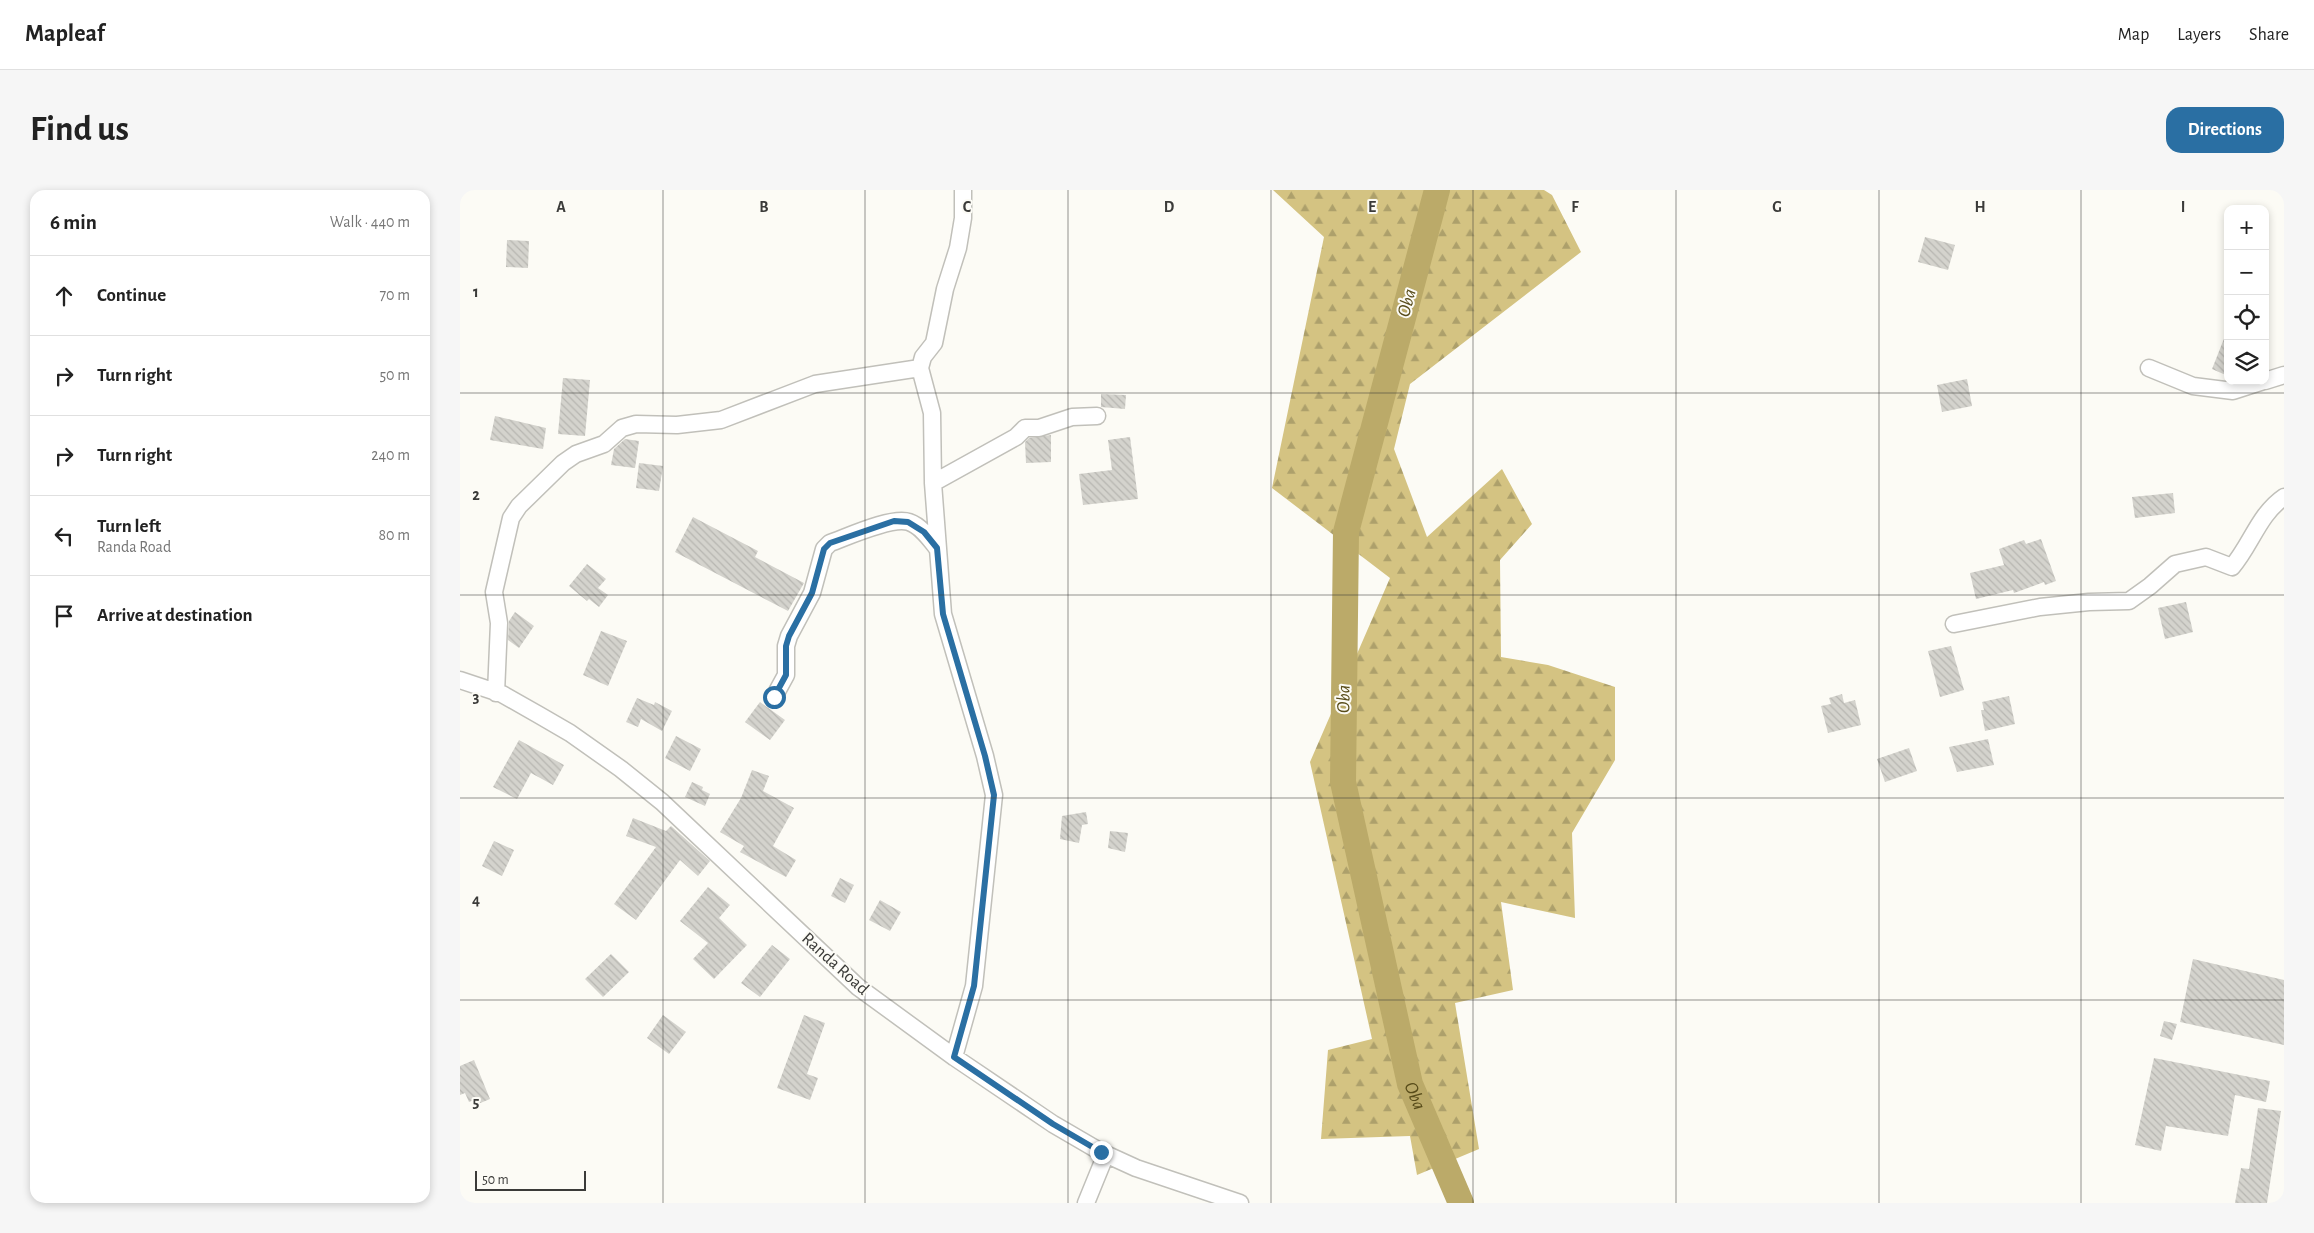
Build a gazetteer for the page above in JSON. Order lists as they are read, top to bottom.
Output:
{
  "streets": {
    "street": ["Randa Road"]
  },
  "water": ["Oba"],
  "scale_bar": "50 m",
  "page": {
    "header": "Mapleaf",
    "nav": ["Map", "Layers", "Share"],
    "buttons": "Directions",
    "title": "Find us",
    "heading": ["6 min", "Walk · 440 m"],
    "map_buttons": ["+", "−"],
    "list": [
      ["Continue", "70 m"],
      ["Turn right", "50 m"],
      ["Turn right", "240 m"],
      ["Turn left", "Randa Road", "80 m"],
      "Arrive at destination"
    ],
    "scale": "50 m"
  },
  "grid": {
    "columns": [
      "A",
      "B",
      "C",
      "D",
      "E",
      "F",
      "G",
      "H",
      "I"
    ],
    "rows": [
      "1",
      "2",
      "3",
      "4",
      "5"
    ]
  }
}
